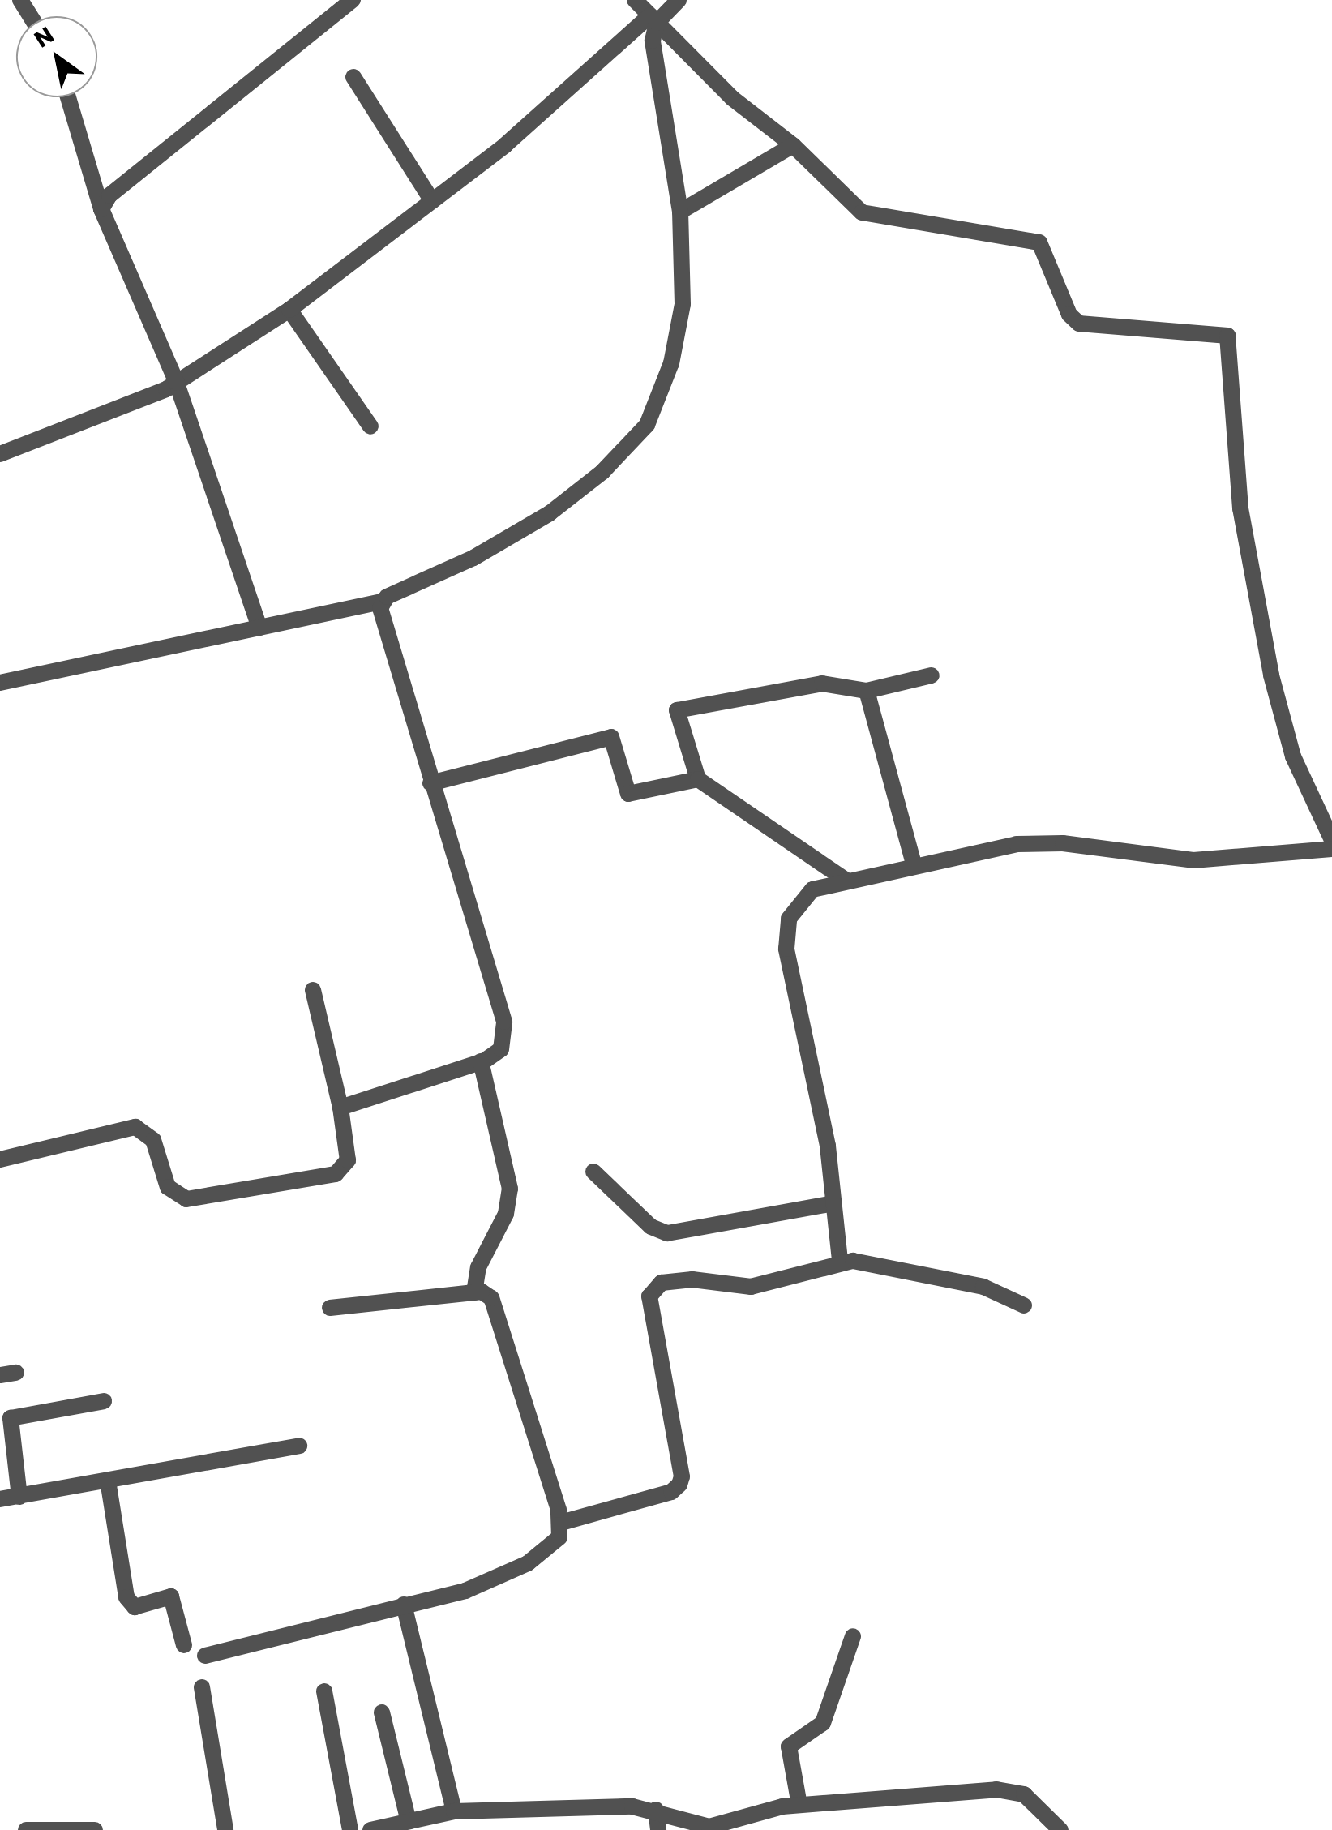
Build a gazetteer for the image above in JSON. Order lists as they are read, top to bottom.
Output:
{
  "north": "top left"
}
